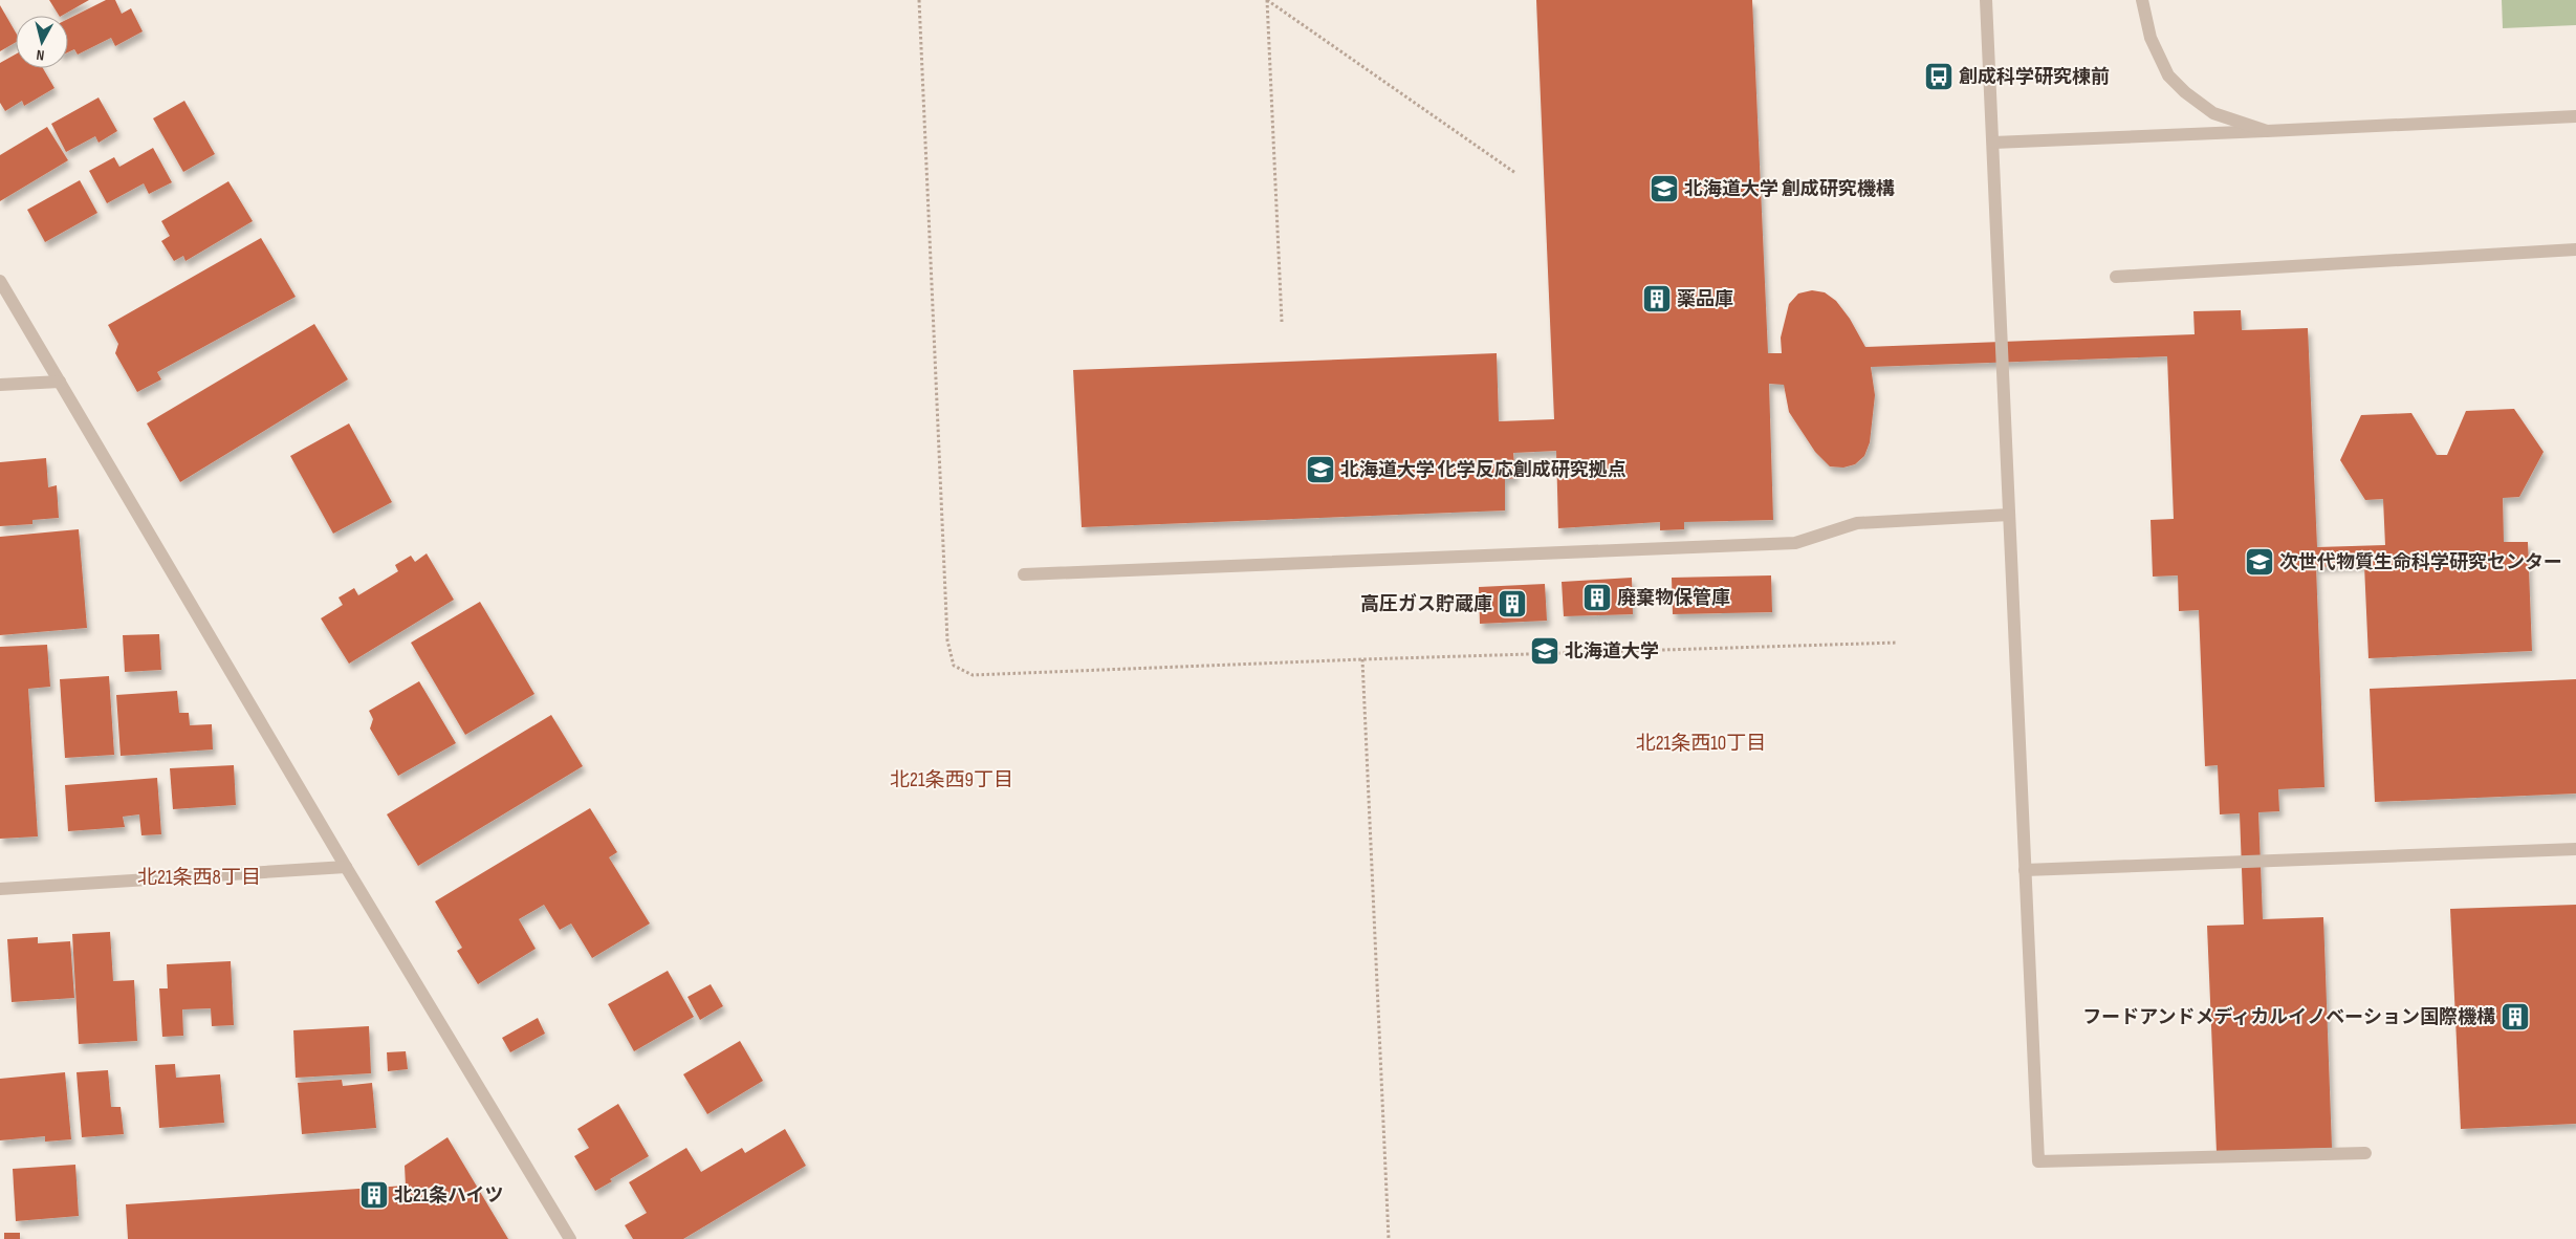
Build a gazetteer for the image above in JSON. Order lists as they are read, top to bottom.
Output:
{
  "districts": ["北21条西10丁目", "北21条西9丁目", "北21条西8丁目"],
  "places": {
    "bus stop": ["創成科学研究棟前"],
    "school or university": [
      "北海道大学 創成研究機構",
      "北海道大学 化学反応創成研究拠点",
      "次世代物質生命科学研究センター",
      "北海道大学"
    ],
    "building": [
      "薬品庫",
      "廃棄物保管庫",
      "高圧ガス貯蔵庫",
      "フードアンドメディカルイノベーション国際機構",
      "北21条ハイツ"
    ]
  },
  "north": "bottom"
}
